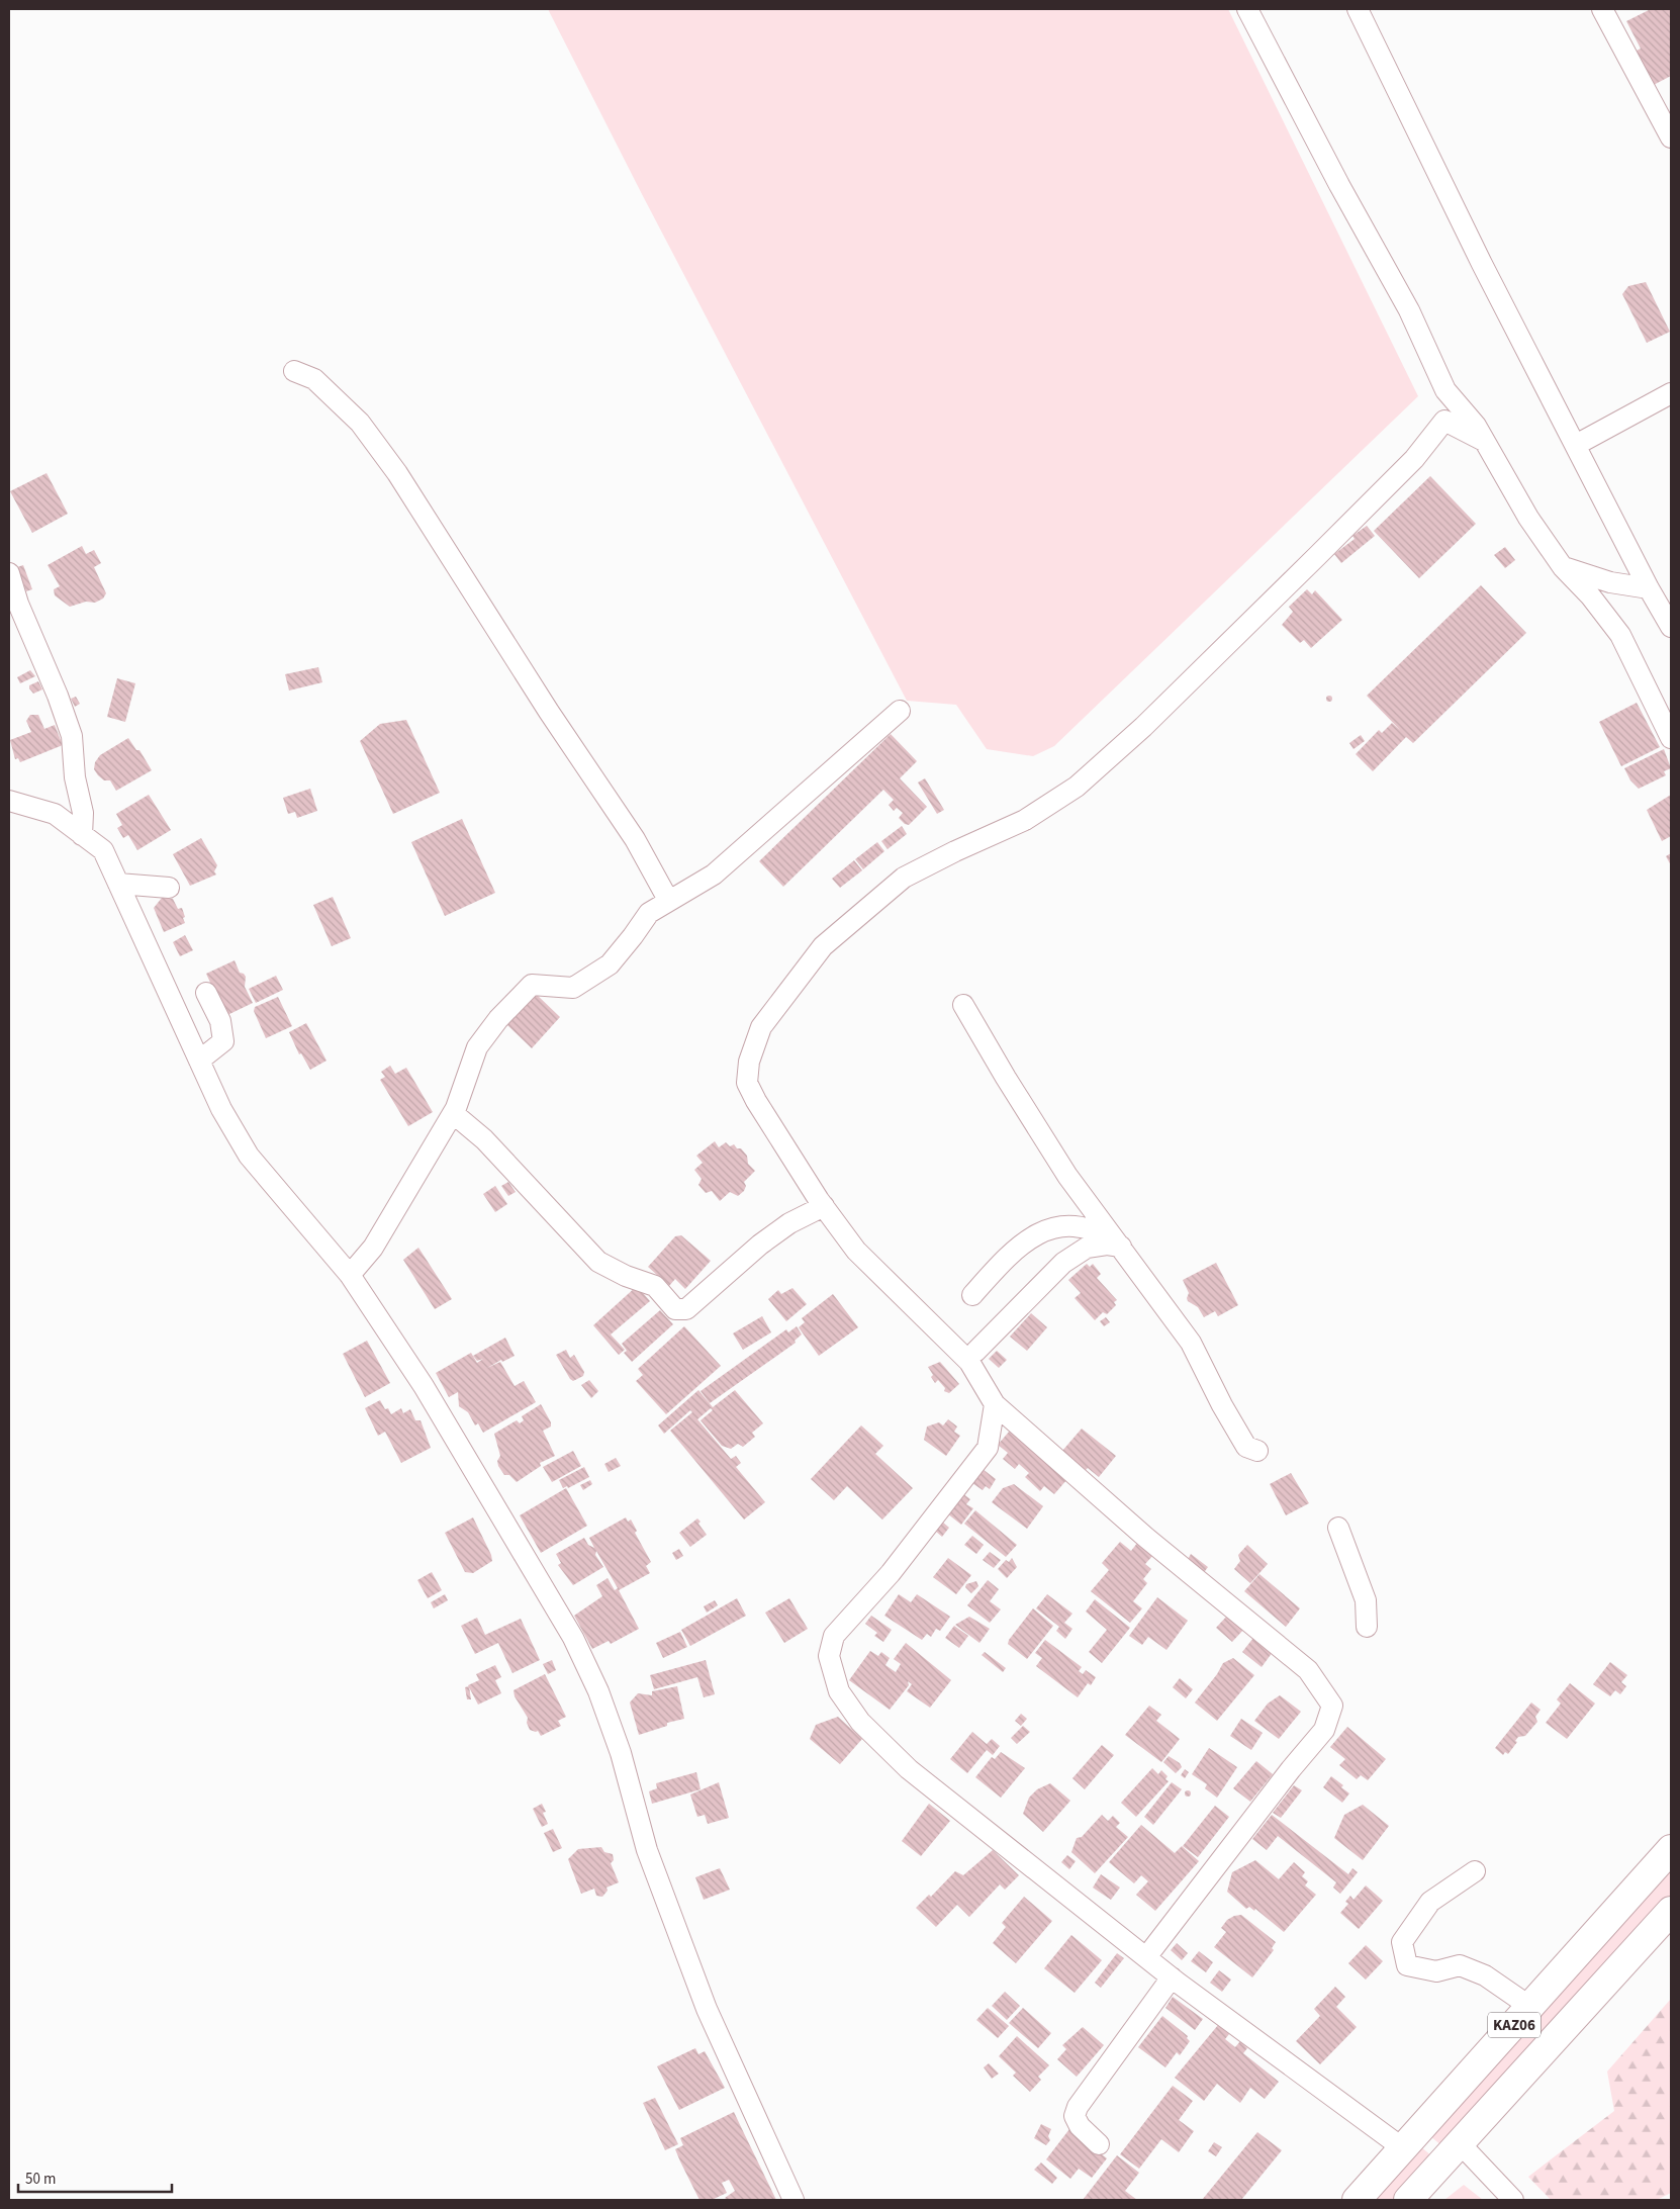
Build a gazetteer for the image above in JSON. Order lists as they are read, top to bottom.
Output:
{
  "streets": {
    "highway": ["KАZ06"]
  },
  "scale_bar": "50 m"
}
